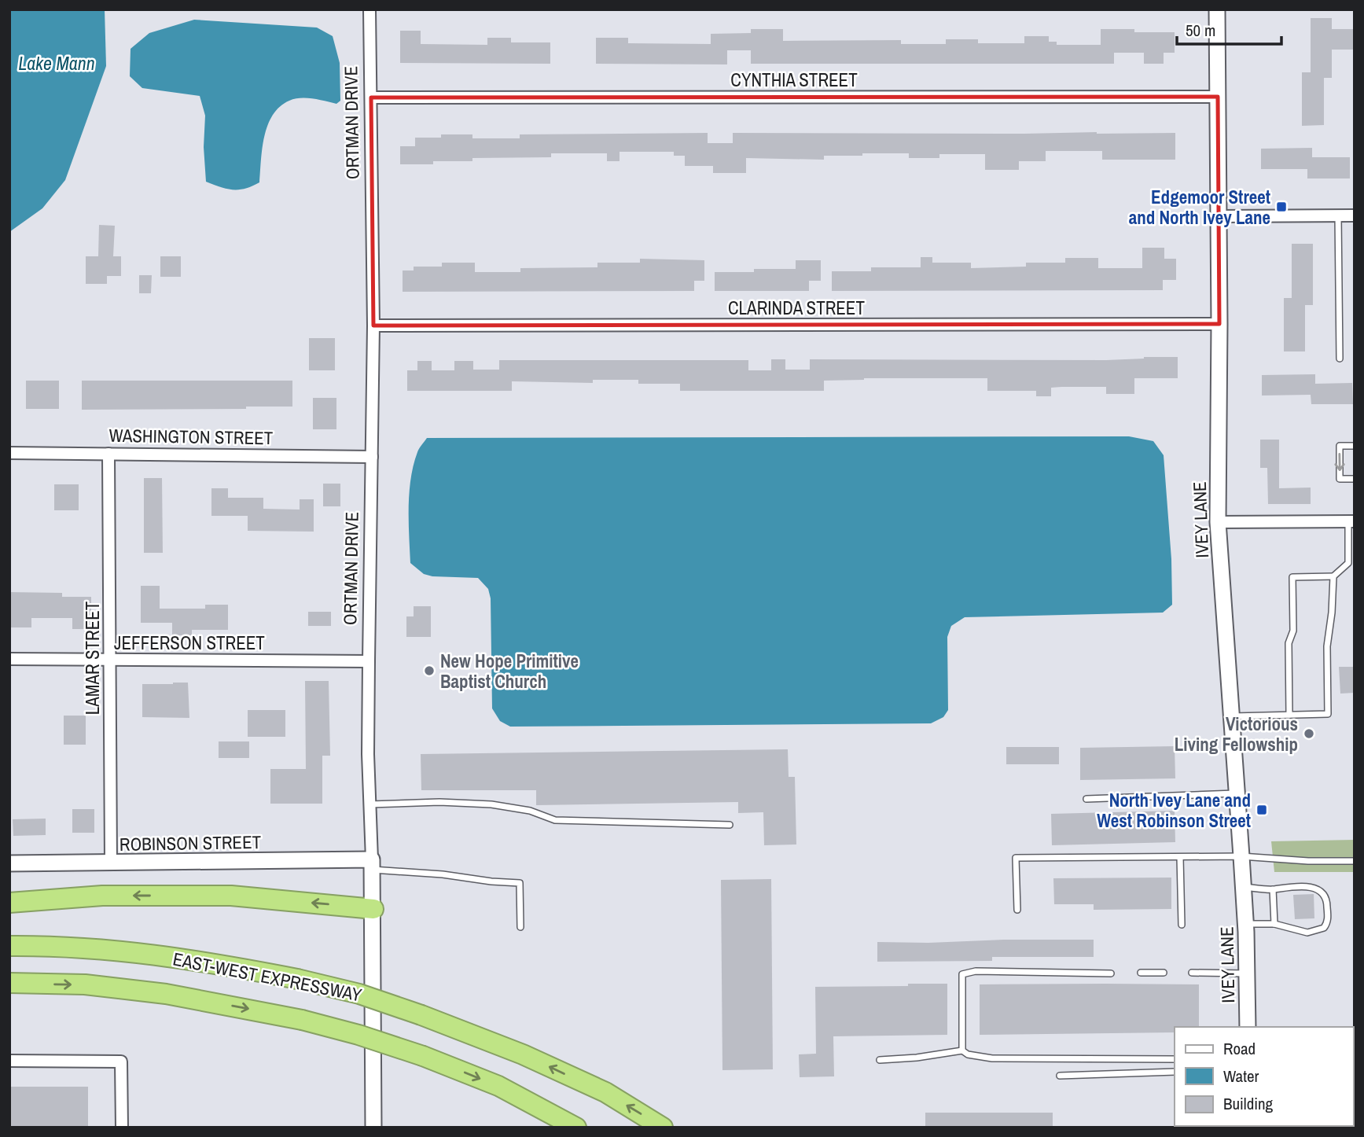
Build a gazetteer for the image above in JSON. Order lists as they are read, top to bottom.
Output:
{
  "streets": {
    "highway": ["EAST-WEST EXPRESSWAY"],
    "street": [
      "CYNTHIA STREET",
      "ORTMAN DRIVE",
      "CLARINDA STREET",
      "WASHINGTON STREET",
      "IVEY LANE",
      "JEFFERSON STREET",
      "LAMAR STREET",
      "ROBINSON STREET"
    ]
  },
  "crossings": [
    ["CYNTHIA STREET", "ORTMAN DRIVE"],
    ["CYNTHIA STREET", "IVEY LANE"],
    ["ORTMAN DRIVE", "CLARINDA STREET"],
    ["ORTMAN DRIVE", "WASHINGTON STREET"],
    ["ORTMAN DRIVE", "JEFFERSON STREET"],
    ["ORTMAN DRIVE", "ROBINSON STREET"],
    ["CLARINDA STREET", "IVEY LANE"],
    ["WASHINGTON STREET", "LAMAR STREET"],
    ["JEFFERSON STREET", "LAMAR STREET"],
    ["LAMAR STREET", "ROBINSON STREET"]
  ],
  "water": ["Lake Mann"],
  "places": {
    "transit": ["Edgemoor Street and North Ivey Lane", "North Ivey Lane and West Robinson Street"],
    "other": ["New Hope Primitive Baptist Church", "Victorious Living Fellowship"]
  },
  "legend": ["Road", "Water", "Building"],
  "scale_bar": "50 m"
}
